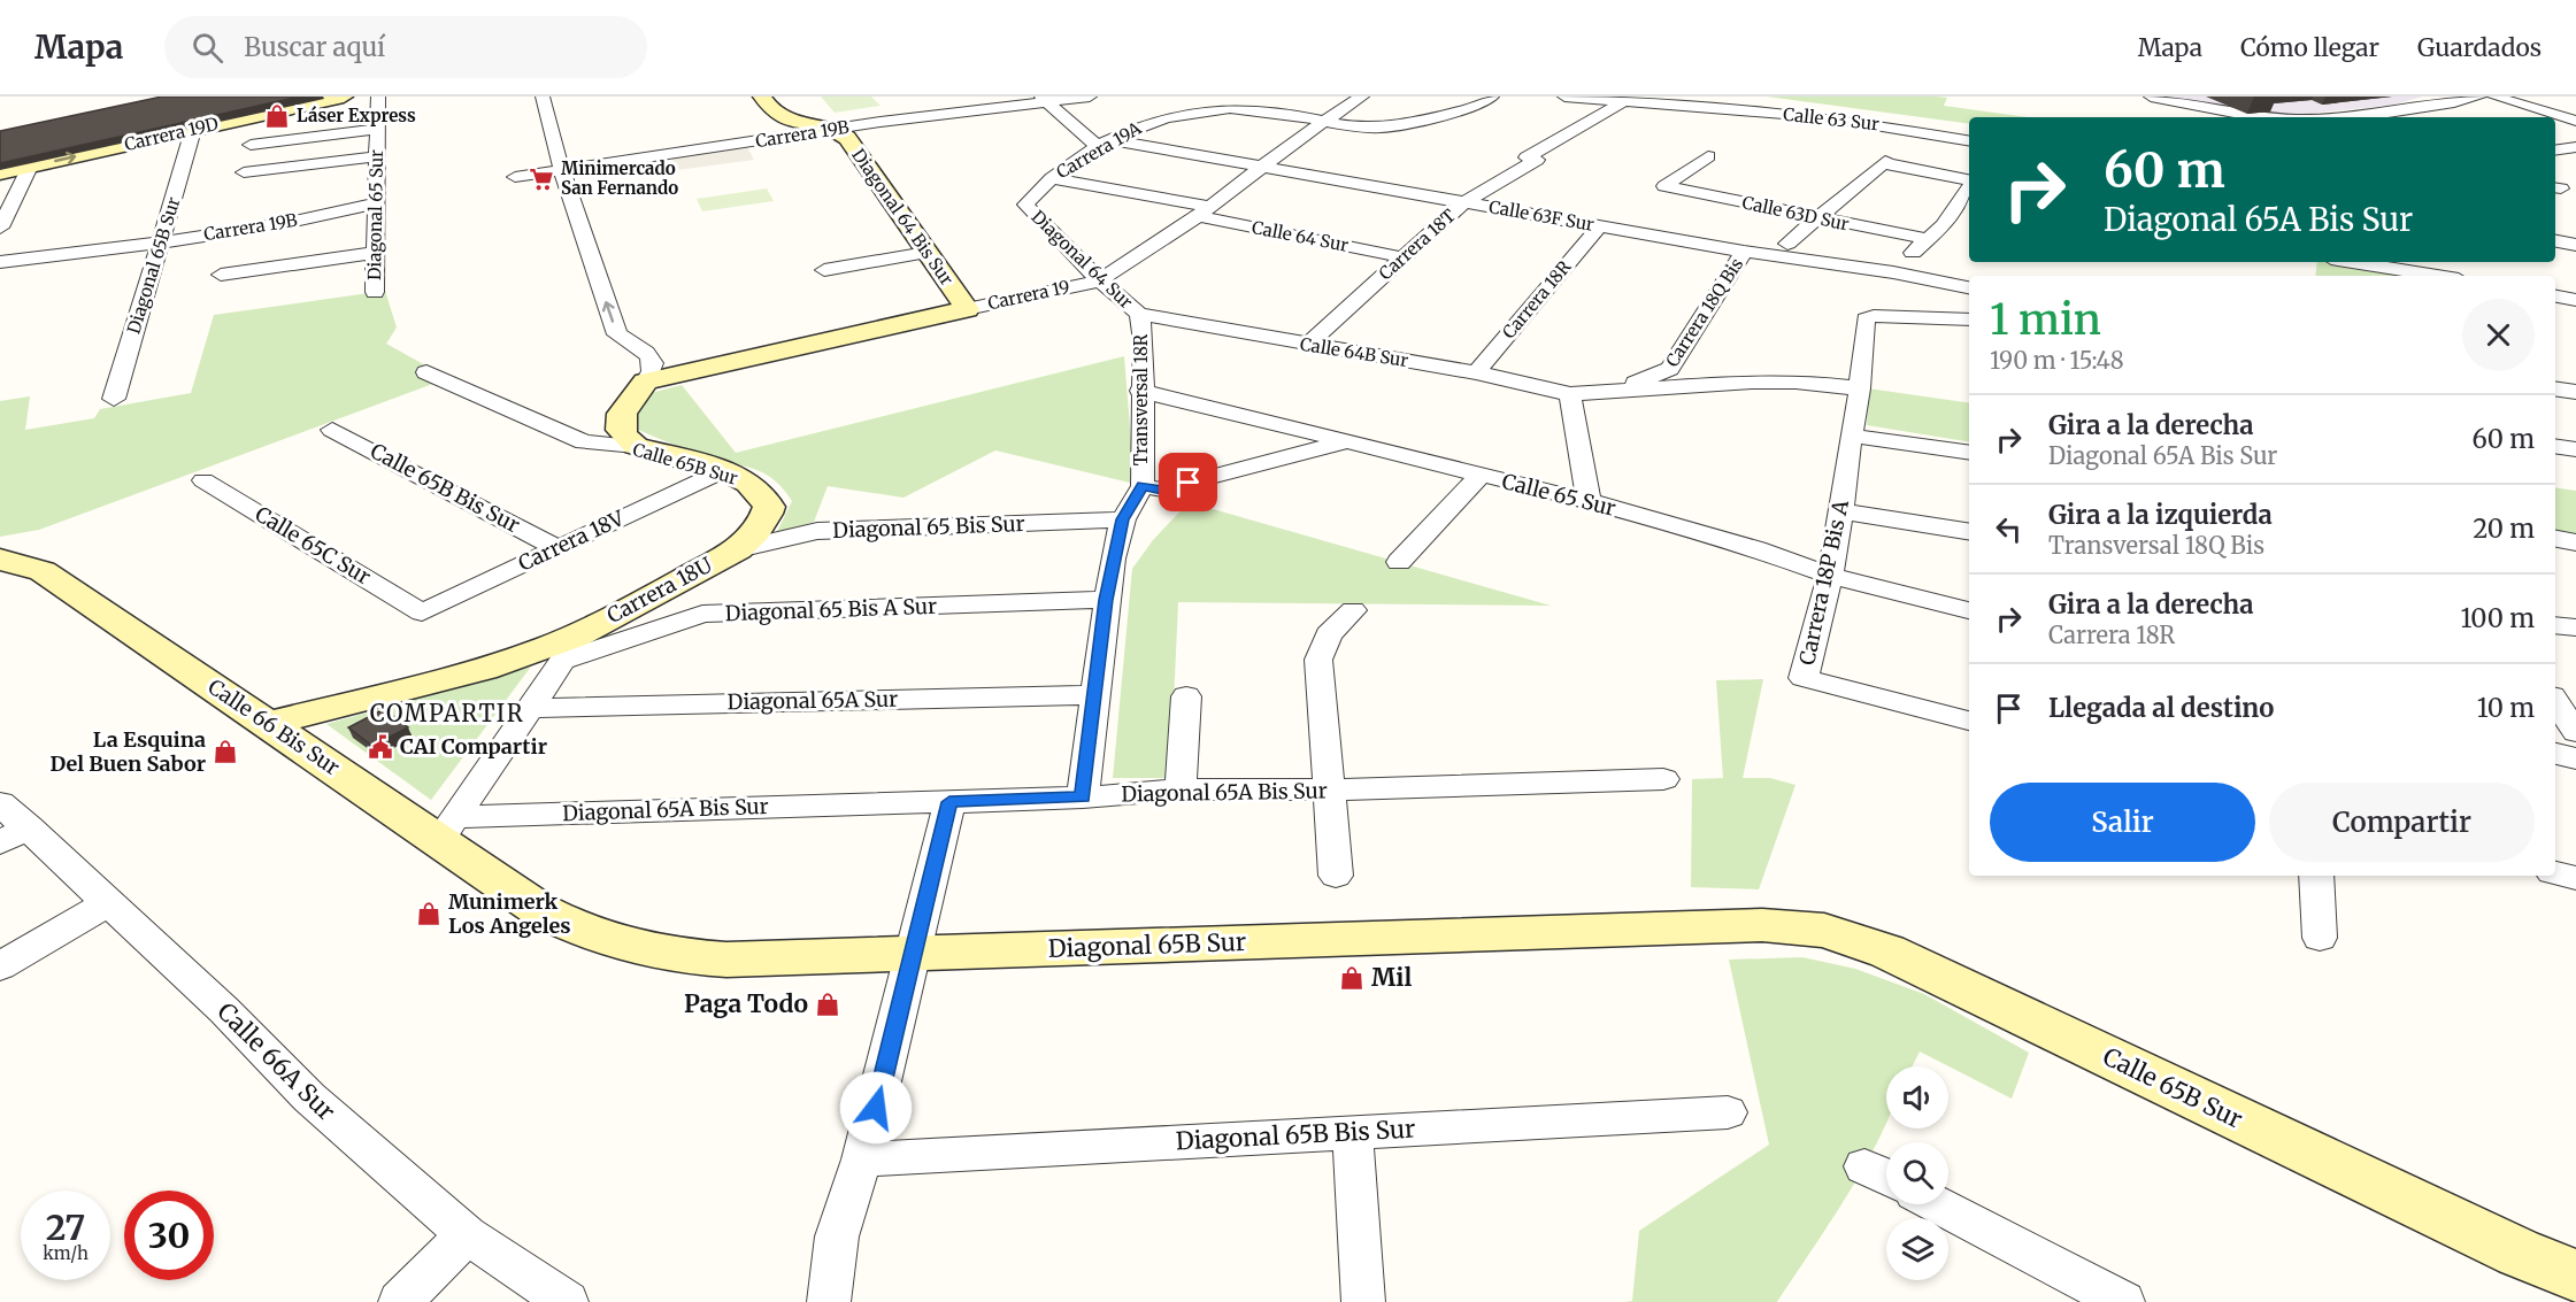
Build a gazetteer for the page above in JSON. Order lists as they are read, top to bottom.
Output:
{
  "streets": {
    "street": [
      "Calle 63 Sur",
      "Carrera 19D",
      "Carrera 19B",
      "Carrera 19A",
      "Calle 63D Sur",
      "Diagonal 65 Sur",
      "Calle 63F Sur",
      "Diagonal 64 Bis Sur",
      "Calle 64 Sur",
      "Carrera 18T",
      "Diagonal 64 Sur",
      "Diagonal 65B Sur",
      "Carrera 19",
      "Carrera 18R",
      "Carrera 18Q Bis",
      "Calle 64B Sur",
      "Transversal 18R",
      "Calle 65B Sur",
      "Calle 65B Bis Sur",
      "Calle 65 Sur",
      "Diagonal 65 Bis Sur",
      "Carrera 18V",
      "Calle 65C Sur",
      "Carrera 18P Bis A",
      "Carrera 18U",
      "Diagonal 65 Bis A Sur",
      "Diagonal 65A Sur",
      "Calle 66 Bis Sur",
      "Diagonal 65A Bis Sur",
      "Calle 66A Sur",
      "Diagonal 65B Bis Sur"
    ]
  },
  "crossings": [
    ["Calle 63 Sur", "Carrera 18T"],
    ["Carrera 19D", "Diagonal 65B Sur"],
    ["Carrera 19B", "Diagonal 65 Sur"],
    ["Carrera 19B", "Diagonal 64 Bis Sur"],
    ["Carrera 19B", "Diagonal 65B Sur"],
    ["Carrera 19A", "Calle 63F Sur"],
    ["Carrera 19A", "Calle 64 Sur"],
    ["Carrera 19A", "Diagonal 64 Sur"],
    ["Carrera 19A", "Carrera 19"],
    ["Calle 63F Sur", "Carrera 18T"],
    ["Calle 63F Sur", "Carrera 19"],
    ["Calle 63F Sur", "Carrera 18R"],
    ["Calle 63F Sur", "Carrera 18Q Bis"],
    ["Diagonal 64 Bis Sur", "Carrera 19"],
    ["Calle 64 Sur", "Carrera 18T"],
    ["Calle 64 Sur", "Carrera 19"],
    ["Carrera 18T", "Calle 64B Sur"],
    ["Diagonal 64 Sur", "Carrera 19"],
    ["Diagonal 64 Sur", "Calle 64B Sur"],
    ["Diagonal 64 Sur", "Transversal 18R"],
    ["Diagonal 65B Sur", "Calle 65B Sur"],
    ["Diagonal 65B Sur", "Calle 66 Bis Sur"],
    ["Carrera 18R", "Calle 64B Sur"],
    ["Carrera 18Q Bis", "Calle 64B Sur"],
    ["Calle 64B Sur", "Transversal 18R"],
    ["Transversal 18R", "Calle 65 Sur"],
    ["Calle 65B Sur", "Diagonal 65 Bis Sur"],
    ["Calle 65B Sur", "Carrera 18V"],
    ["Calle 65B Sur", "Carrera 18U"],
    ["Calle 65B Bis Sur", "Carrera 18V"],
    ["Calle 65 Sur", "Carrera 18P Bis A"],
    ["Diagonal 65 Bis Sur", "Carrera 18U"],
    ["Carrera 18V", "Calle 65C Sur"],
    ["Carrera 18U", "Diagonal 65 Bis A Sur"],
    ["Calle 66 Bis Sur", "Diagonal 65A Bis Sur"]
  ],
  "one_way": ["Carrera 19D"],
  "districts": ["COMPARTIR"],
  "places": {
    "shop": [
      "Láser Express",
      "La Esquina Del Buen Sabor",
      "Munimerk Los Angeles",
      "Mil",
      "Paga Todo"
    ],
    "supermarket": ["Minimercado San Fernando"],
    "public building": ["CAI Compartir"]
  },
  "page": {
    "header": "Mapa",
    "search": "Buscar aquí",
    "nav": ["Mapa", "Cómo llegar", "Guardados"],
    "turn": ["60 m", "Diagonal 65A Bis Sur"],
    "heading": ["1 min", "190 m · 15:48"],
    "list": [
      {
        "name": "Gira a la derecha",
        "note": "Diagonal 65A Bis Sur",
        "value": "60 m"
      },
      {
        "name": "Gira a la izquierda",
        "note": "Transversal 18Q Bis",
        "value": "20 m"
      },
      {
        "name": "Gira a la derecha",
        "note": "Carrera 18R",
        "value": "100 m"
      },
      {
        "name": "Llegada al destino",
        "value": "10 m"
      }
    ],
    "buttons": ["Salir", "Compartir"],
    "speed": "27 km/h",
    "limit": "30"
  }
}
